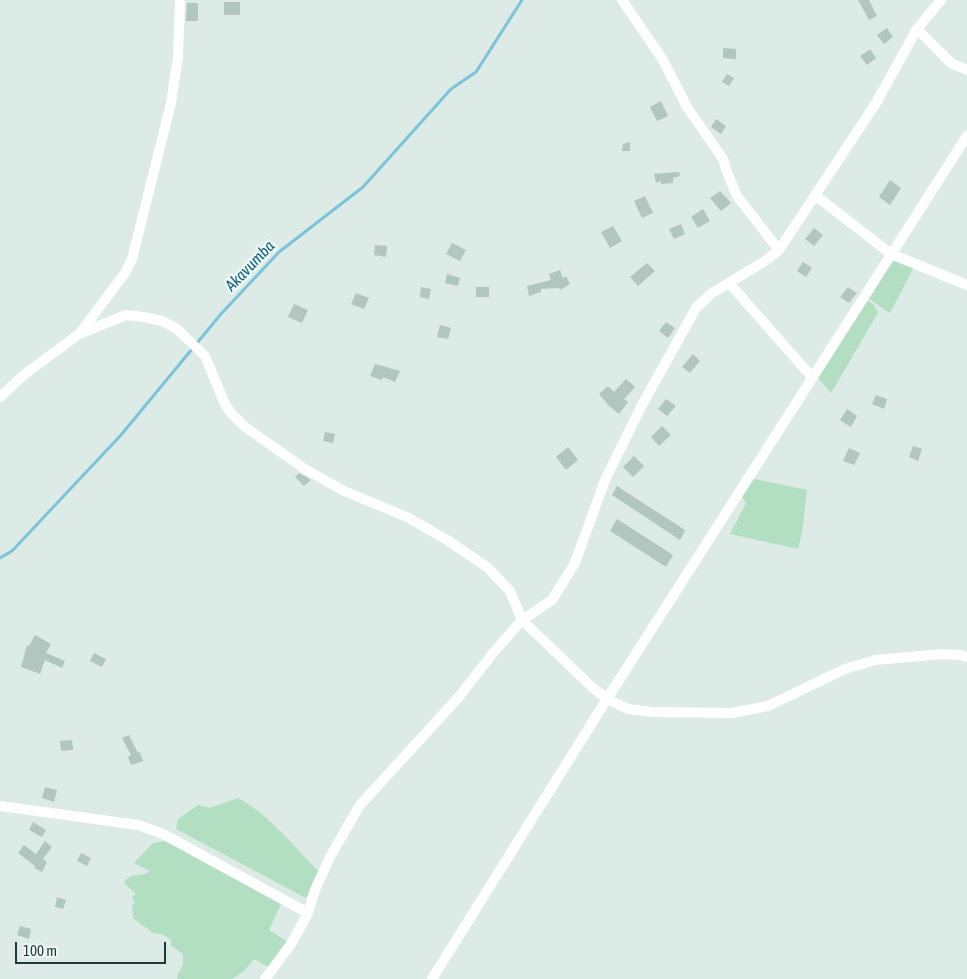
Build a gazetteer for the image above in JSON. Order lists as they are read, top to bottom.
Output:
{
  "water": ["Akavumba"],
  "scale_bar": "100 m"
}
